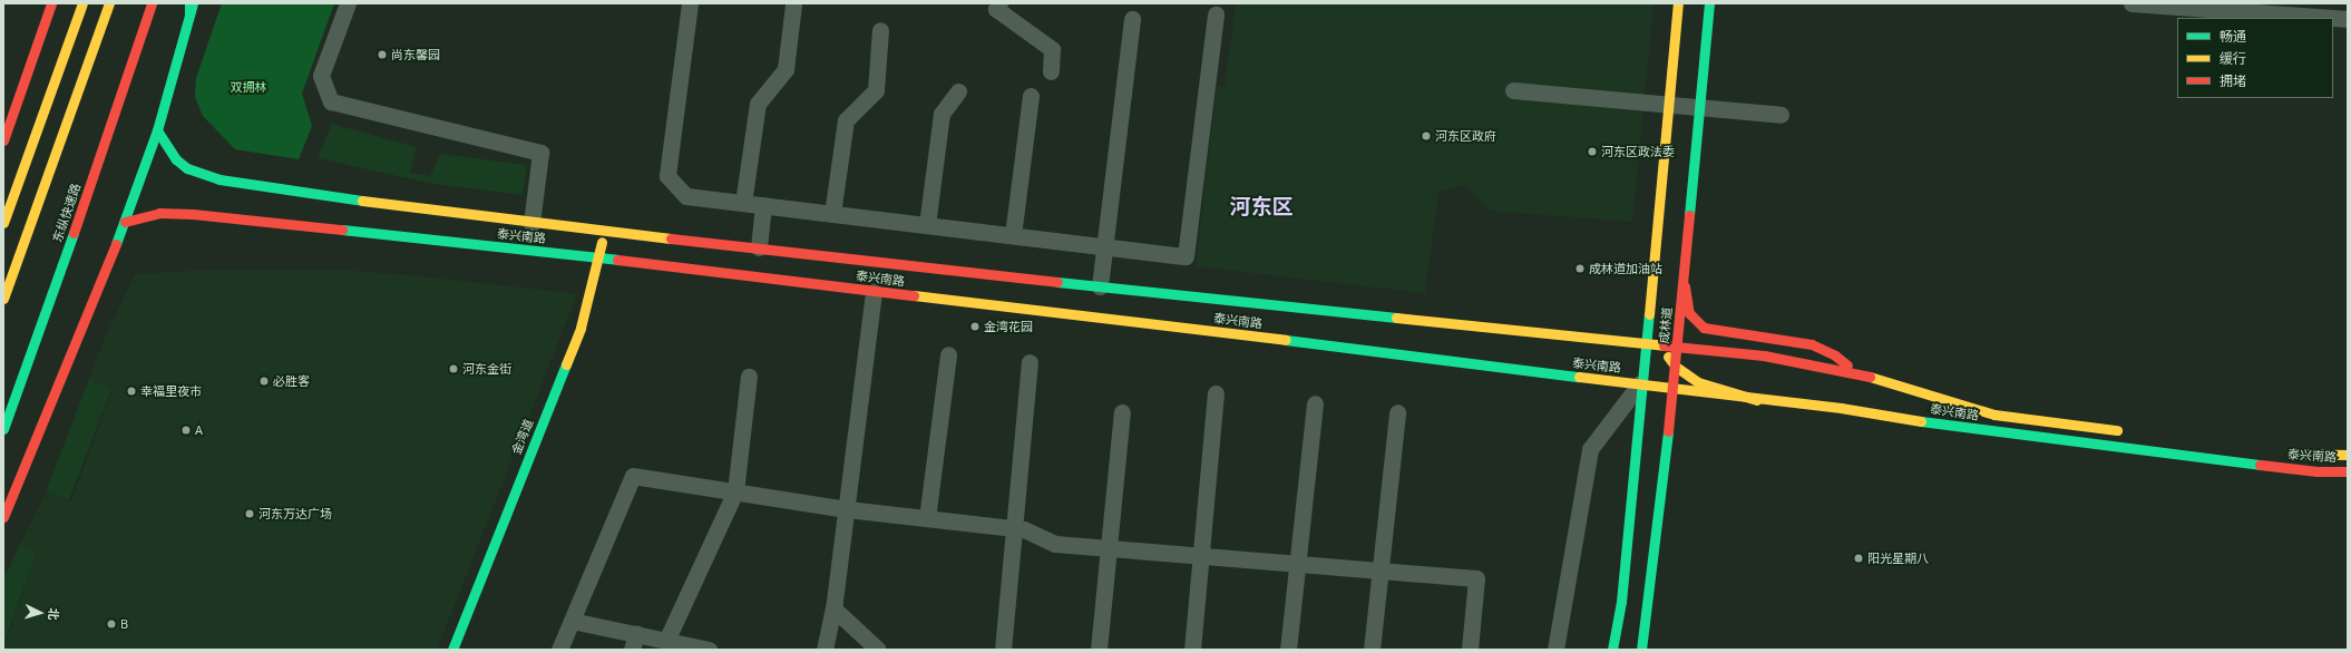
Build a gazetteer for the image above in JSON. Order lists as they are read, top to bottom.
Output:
{
  "streets": {
    "main road": [
      "东纵快速路",
      "泰兴南路",
      "成林道",
      "金湾道"
    ]
  },
  "crossings": [
    ["泰兴南路", "成林道"],
    ["泰兴南路", "金湾道"]
  ],
  "districts": ["河东区"],
  "parks": ["双拥林"],
  "places": [
    "尚东馨园",
    "河东区政府",
    "河东区政法委",
    "成林道加油站",
    "金湾花园",
    "河东金街",
    "必胜客",
    "幸福里夜市",
    "A",
    "河东万达广场",
    "阳光星期八",
    "B"
  ],
  "legend": ["畅通", "缓行", "拥堵"],
  "north": "right"
}
